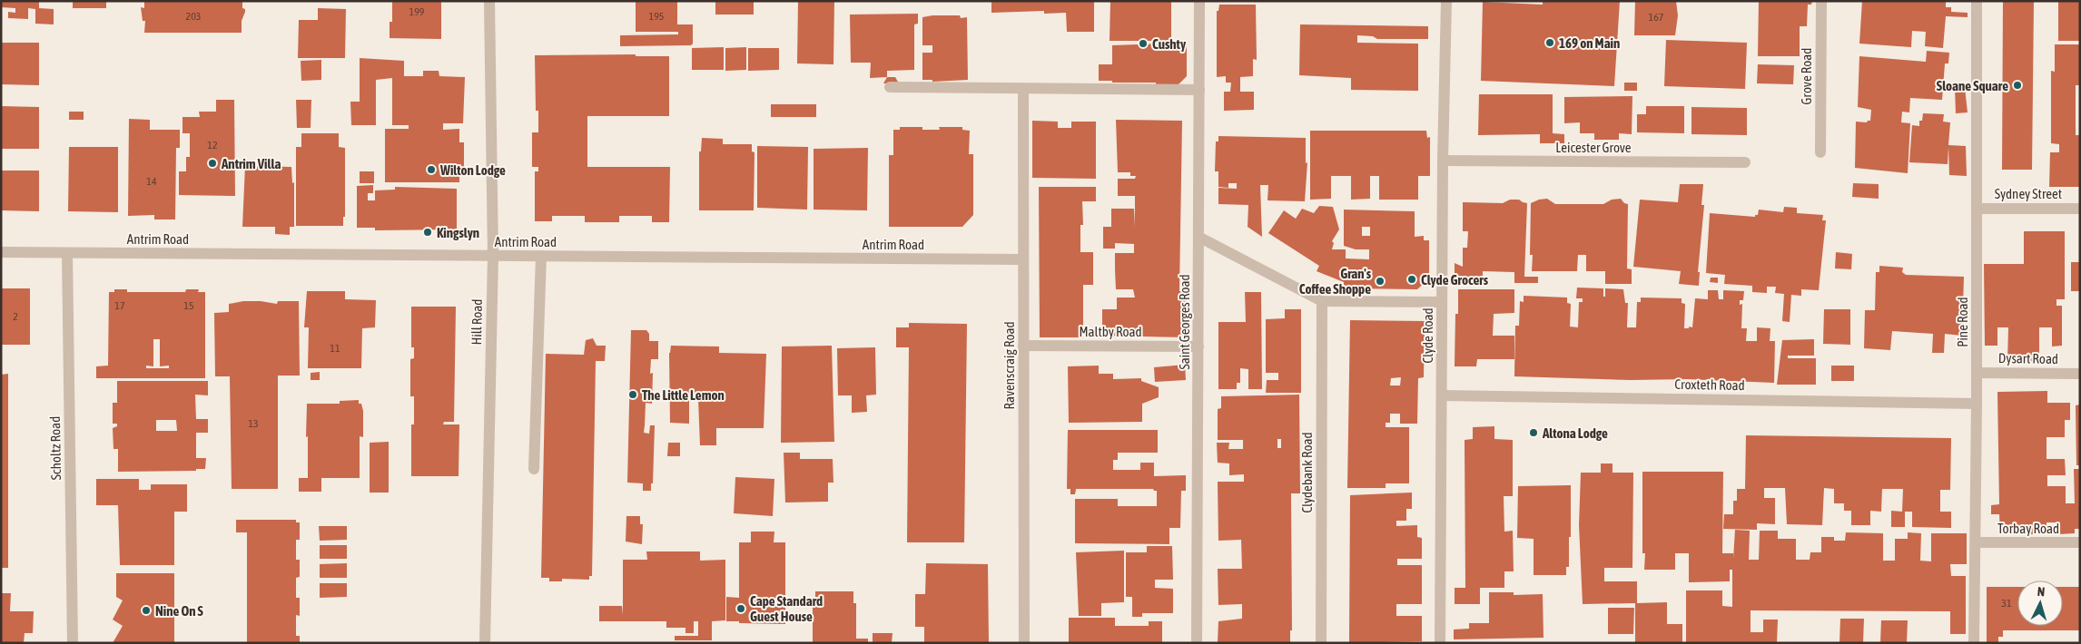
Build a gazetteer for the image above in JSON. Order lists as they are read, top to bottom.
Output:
{
  "streets": {
    "street": [
      "Grove Road",
      "Leicester Grove",
      "Sydney Street",
      "Antrim Road",
      "Hill Road",
      "Saint Georges Road",
      "Pine Road",
      "Maltby Road",
      "Clyde Road",
      "Dysart Road",
      "Ravenscraig Road",
      "Croxteth Road",
      "Scholtz Road",
      "Clydebank Road",
      "Torbay Road"
    ]
  },
  "crossings": [
    ["Leicester Grove", "Clyde Road"],
    ["Sydney Street", "Pine Road"],
    ["Antrim Road", "Hill Road"],
    ["Antrim Road", "Ravenscraig Road"],
    ["Antrim Road", "Scholtz Road"],
    ["Saint Georges Road", "Maltby Road"],
    ["Pine Road", "Dysart Road"],
    ["Pine Road", "Croxteth Road"],
    ["Pine Road", "Torbay Road"],
    ["Maltby Road", "Ravenscraig Road"],
    ["Clyde Road", "Croxteth Road"]
  ],
  "places": [
    "169 on Main",
    "Cushty",
    "Sloane Square",
    "Antrim Villa",
    "Wilton Lodge",
    "Kingslyn",
    "Clyde Grocers",
    "Gran's Coffee Shoppe",
    "The Little Lemon",
    "Altona Lodge",
    "Cape Standard Guest House",
    "Nine On S"
  ],
  "house_numbers": [
    "199",
    "203",
    "195",
    "167",
    "12",
    "14",
    "17",
    "15",
    "2",
    "11",
    "13",
    "31"
  ],
  "north": "top"
}
